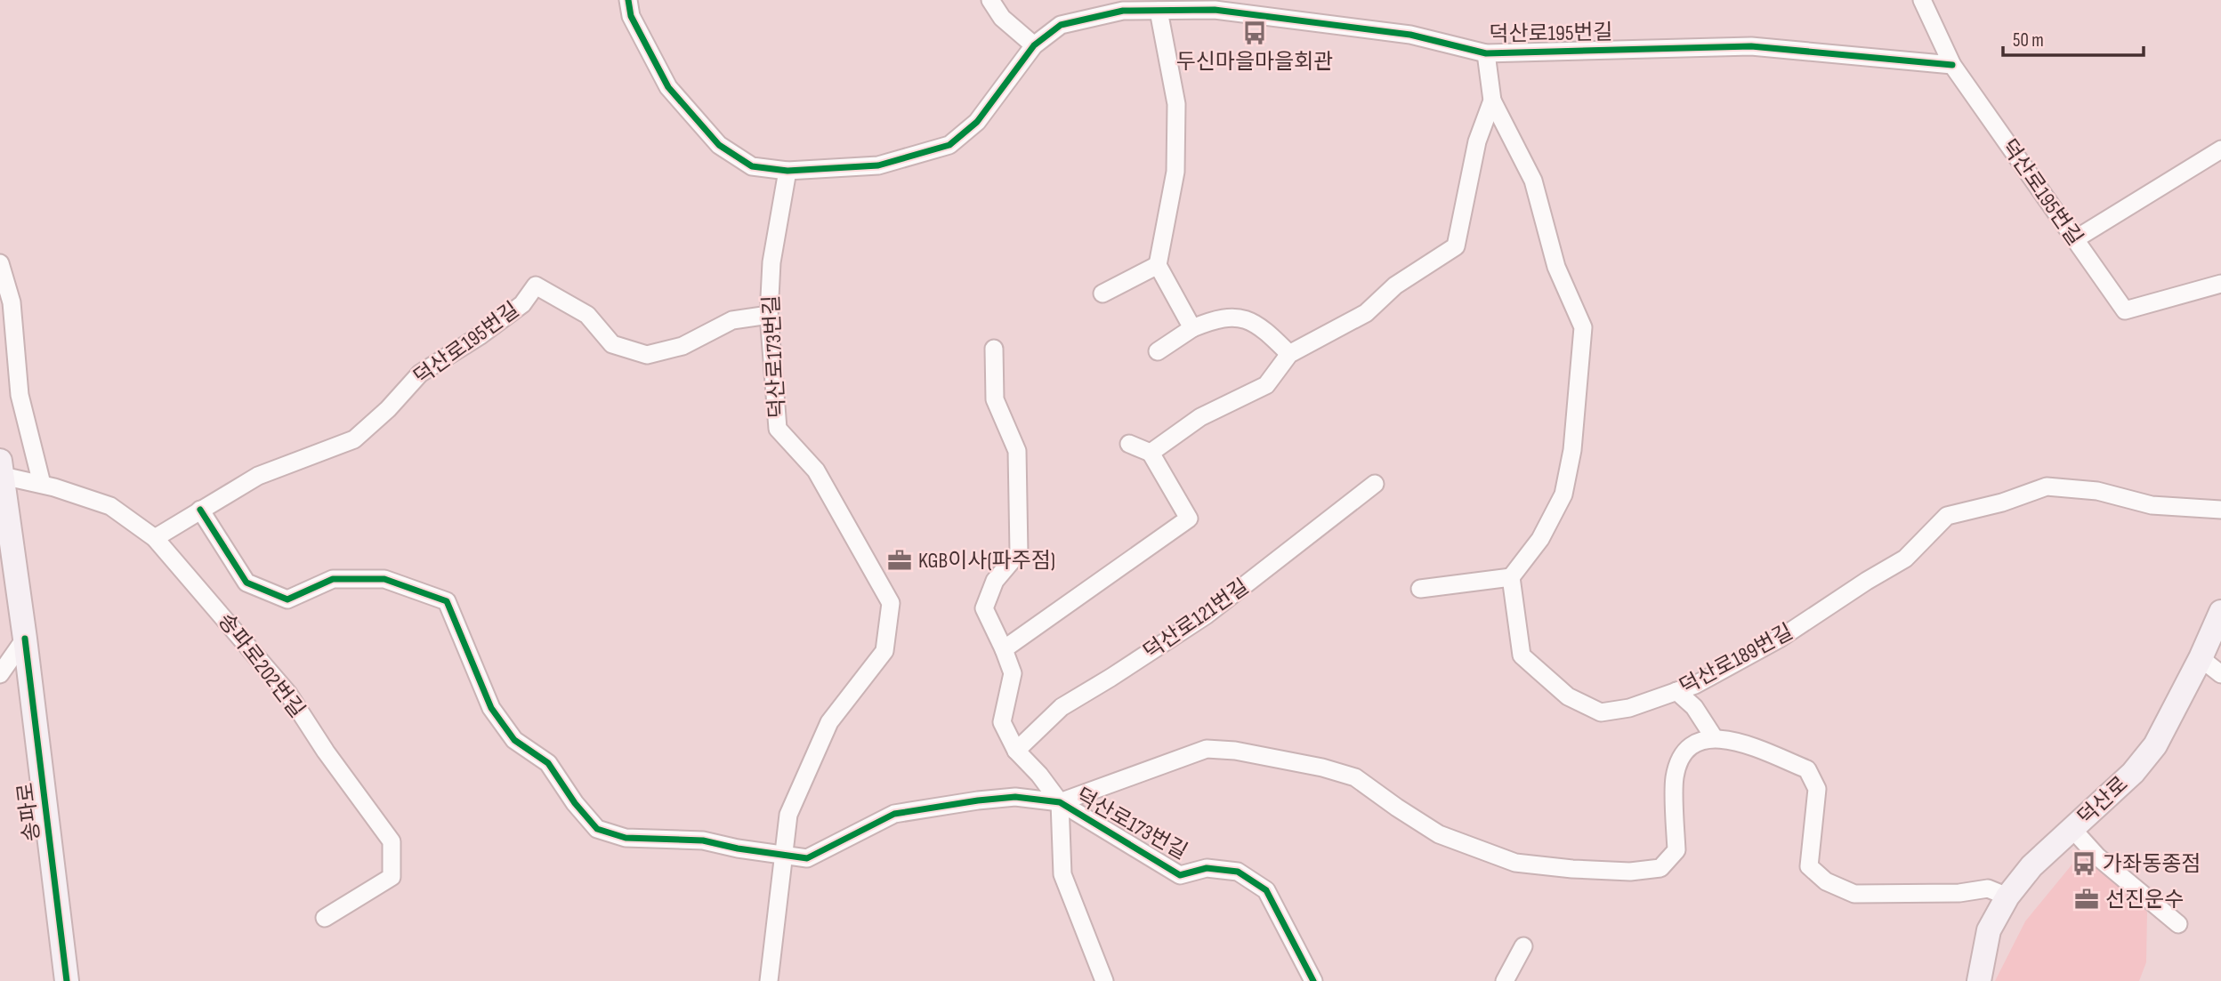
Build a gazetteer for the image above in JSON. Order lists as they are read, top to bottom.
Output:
{
  "streets": {
    "street": [
      "덕산로195번길",
      "덕산로173번길",
      "덕산로121번길",
      "덕산로189번길",
      "송파로202번길",
      "덕산로",
      "송파로"
    ]
  },
  "crossings": [
    ["덕산로195번길", "덕산로173번길"],
    ["송파로202번길", "송파로"]
  ],
  "places": {
    "bus stop": ["두신마을마을회관", "가좌동종점"],
    "office": ["KGB이사(파주점)", "선진운수"]
  },
  "scale_bar": "50 m"
}
